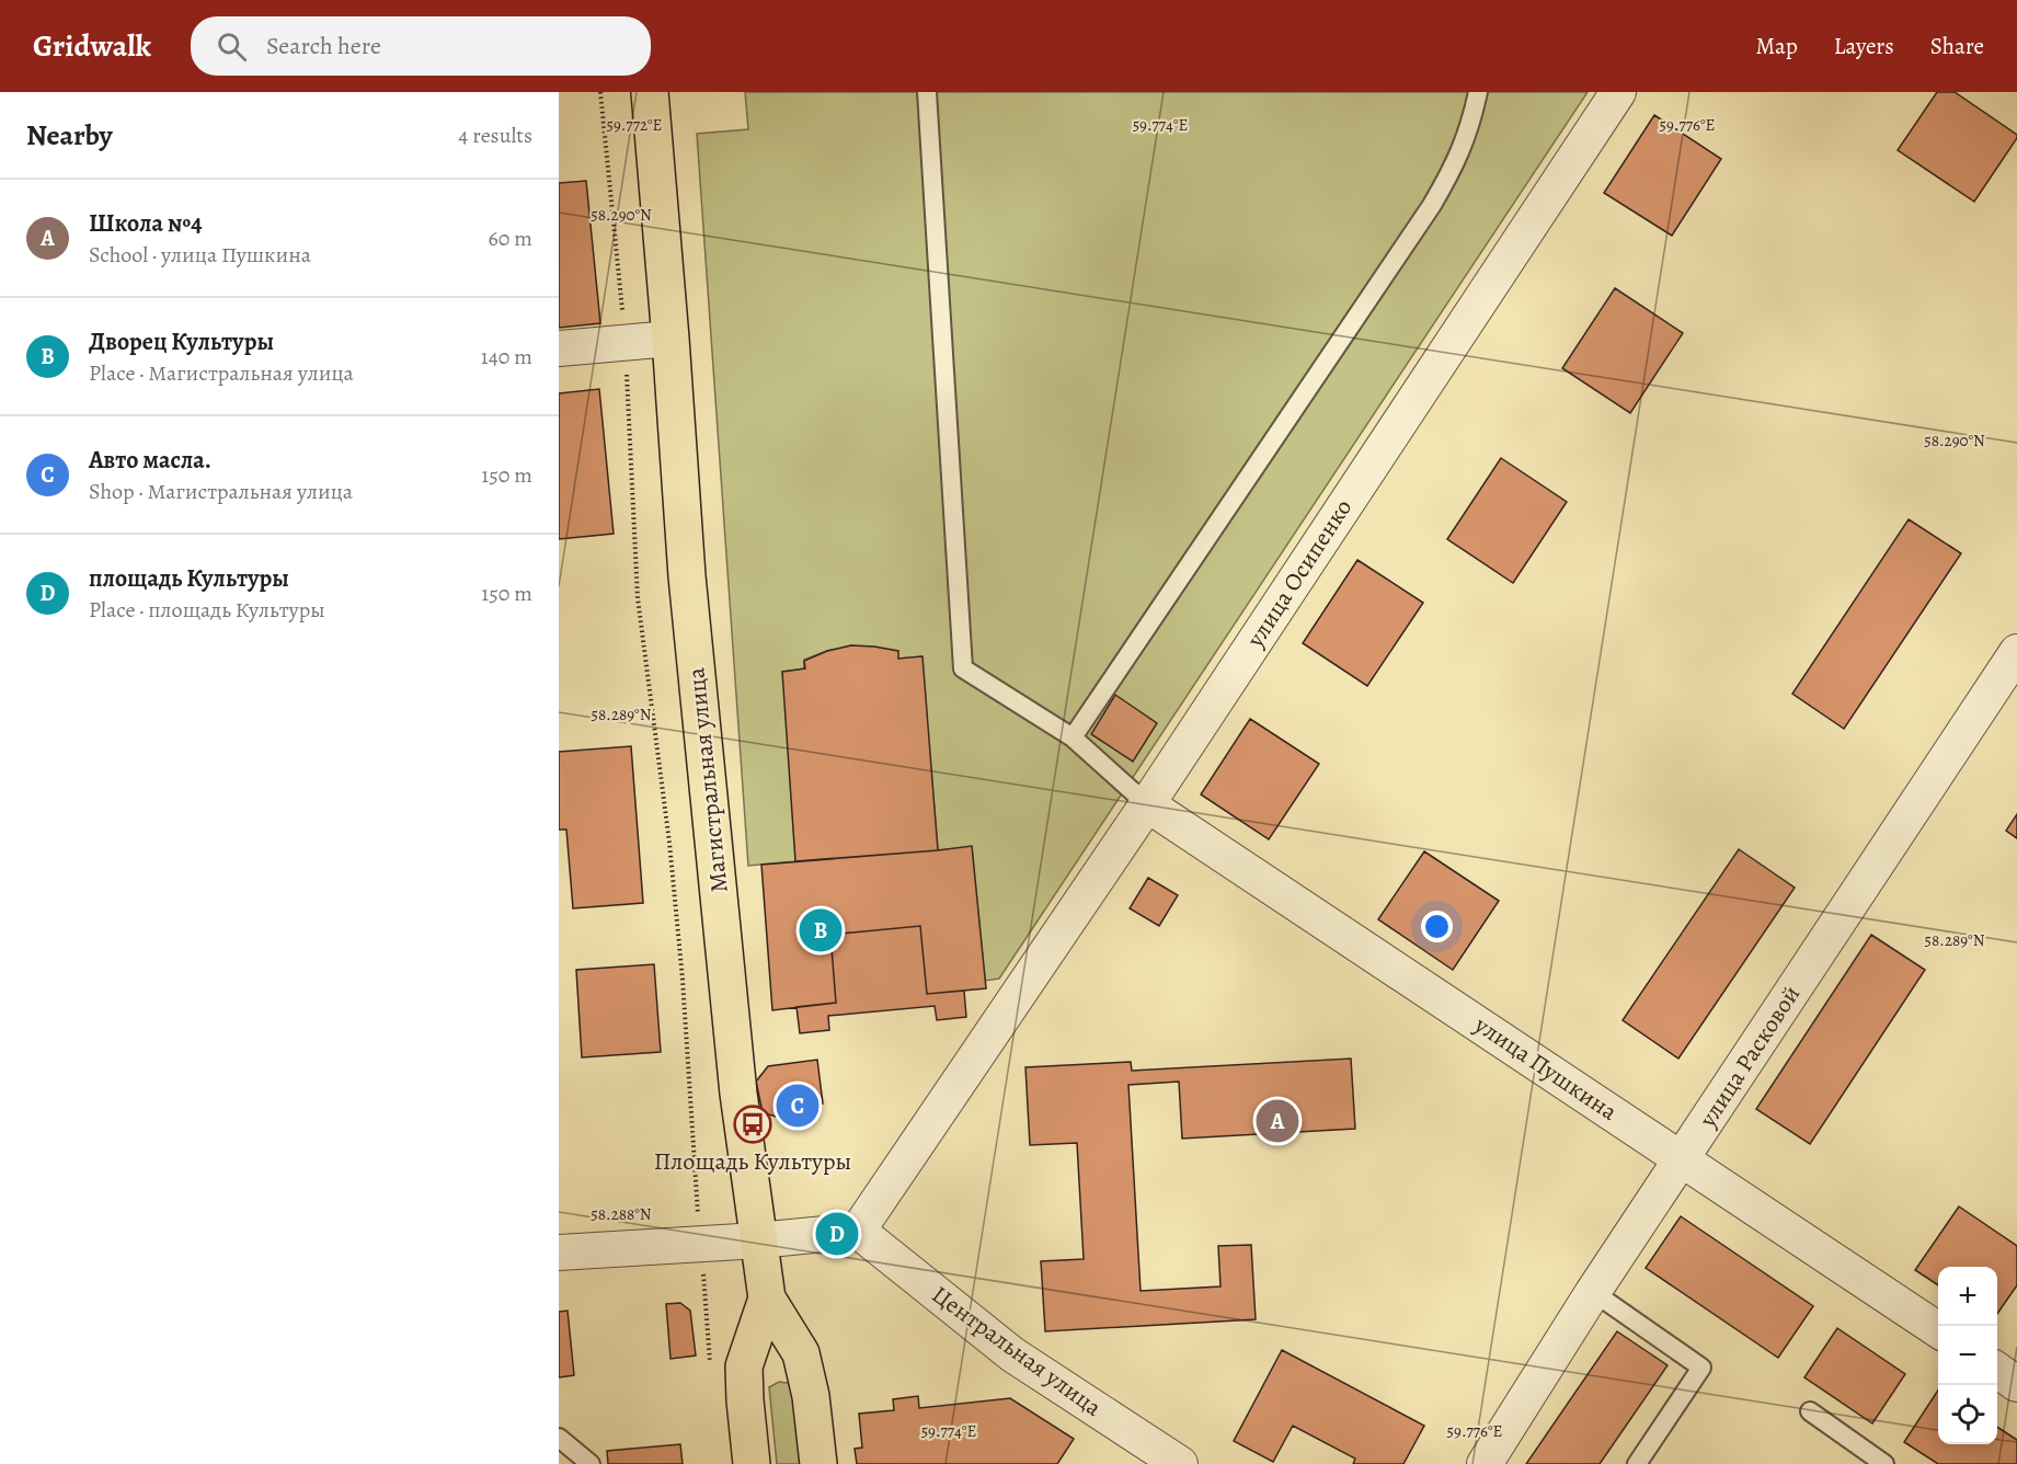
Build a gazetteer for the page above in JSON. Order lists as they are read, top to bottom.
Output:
{
  "streets": {
    "main road": ["Магистральная улица"],
    "street": [
      "улица Осипенко",
      "улица Расковой",
      "улица Пушкина",
      "Центральная улица"
    ]
  },
  "crossings": [
    ["улица Осипенко", "улица Пушкина"],
    ["улица Осипенко", "Центральная улица"],
    ["улица Расковой", "улица Пушкина"]
  ],
  "places": {
    "bus stop": ["Площадь Культуры"]
  },
  "page": {
    "header": "Gridwalk",
    "search": "Search here",
    "nav": ["Map", "Layers", "Share"],
    "heading": ["Nearby", "4 results"],
    "list": [
      {
        "mark": "A",
        "name": "Школа №4",
        "note": "School · улица Пушкина",
        "value": "60 m"
      },
      {
        "mark": "B",
        "name": "Дворец Культуры",
        "note": "Place · Магистральная улица",
        "value": "140 m"
      },
      {
        "mark": "C",
        "name": "Авто масла.",
        "note": "Shop · Магистральная улица",
        "value": "150 m"
      },
      {
        "mark": "D",
        "name": "площадь Культуры",
        "note": "Place · площадь Культуры",
        "value": "150 m"
      }
    ],
    "pins": [
      "B",
      "C",
      "A",
      "D"
    ],
    "map_buttons": ["+", "−"]
  },
  "coordinates": [
    "59.772°E",
    "59.774°E",
    "59.776°E",
    "58.290°N",
    "58.289°N",
    "58.288°N"
  ]
}
